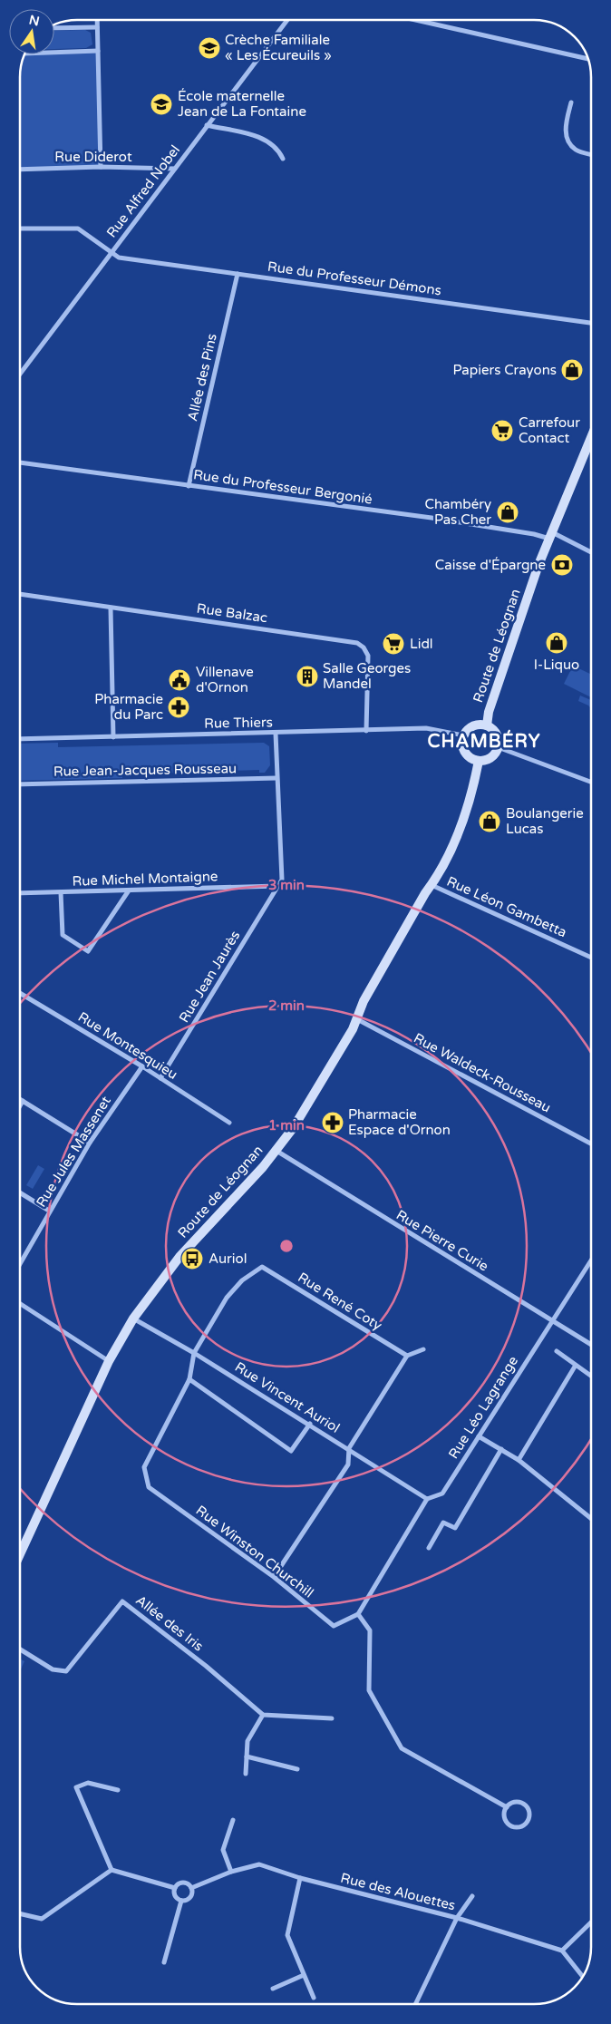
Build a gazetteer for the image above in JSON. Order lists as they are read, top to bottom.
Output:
{
  "streets": {
    "main road": ["Route de Léognan"],
    "street": [
      "Rue Diderot",
      "Rue Alfred Nobel",
      "Rue du Professeur Démons",
      "Allée des Pins",
      "Rue du Professeur Bergonié",
      "Rue Balzac",
      "Rue Thiers",
      "Rue Jean-Jacques Rousseau",
      "Rue Michel Montaigne",
      "Rue Léon Gambetta",
      "Rue Jean Jaurès",
      "Rue Montesquieu",
      "Rue Waldeck-Rousseau",
      "Rue Jules Massenet",
      "Rue Pierre Curie",
      "Rue René Coty",
      "Rue Vincent Auriol",
      "Rue Léo Lagrange",
      "Rue Winston Churchill",
      "Allée des Iris",
      "Rue des Alouettes"
    ]
  },
  "crossings": [
    ["Rue Diderot", "Rue Alfred Nobel"],
    ["Rue Alfred Nobel", "Rue du Professeur Démons"],
    ["Rue du Professeur Démons", "Allée des Pins"],
    ["Allée des Pins", "Rue du Professeur Bergonié"],
    ["Rue du Professeur Bergonié", "Route de Léognan"],
    ["Rue Balzac", "Rue Thiers"],
    ["Route de Léognan", "Rue Thiers"],
    ["Route de Léognan", "Rue Léon Gambetta"],
    ["Route de Léognan", "Rue Waldeck-Rousseau"],
    ["Route de Léognan", "Rue Pierre Curie"],
    ["Route de Léognan", "Rue Vincent Auriol"],
    ["Rue Michel Montaigne", "Rue Jean Jaurès"],
    ["Rue Jean Jaurès", "Rue Montesquieu"],
    ["Rue Montesquieu", "Rue Jules Massenet"],
    ["Rue Pierre Curie", "Rue Léo Lagrange"],
    ["Rue René Coty", "Rue Vincent Auriol"],
    ["Rue René Coty", "Rue Winston Churchill"],
    ["Rue Vincent Auriol", "Rue Léo Lagrange"],
    ["Rue Vincent Auriol", "Rue Winston Churchill"]
  ],
  "districts": ["CHAMBÉRY"],
  "places": {
    "school or university": ["Crèche Familiale « Les Écureuils »", "École maternelle Jean de La Fontaine"],
    "shop": [
      "Papiers Crayons",
      "Chambéry Pas Cher",
      "I-Liquo",
      "Boulangerie Lucas"
    ],
    "supermarket": ["Carrefour Contact", "Lidl"],
    "bank": ["Caisse d'Épargne"],
    "building": ["Salle Georges Mandel"],
    "public building": ["Villenave d'Ornon"],
    "pharmacy": ["Pharmacie du Parc", "Pharmacie Espace d'Ornon"],
    "bus stop": ["Auriol"]
  },
  "north": "top",
  "rings": ["3 min", "2 min", "1 min"]
}
